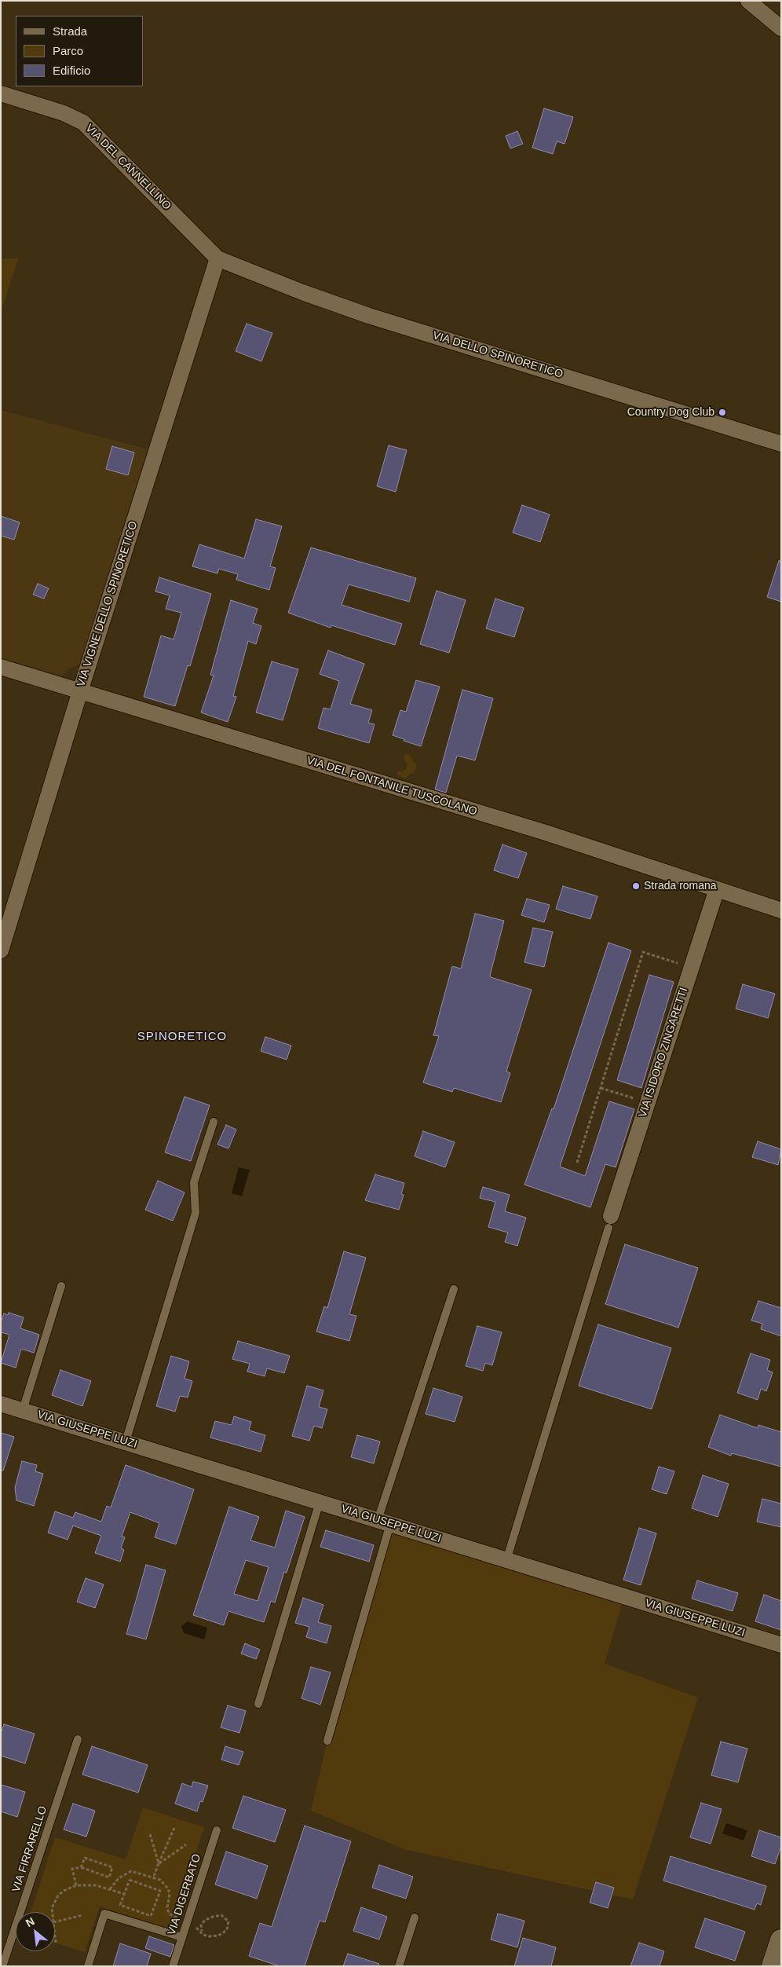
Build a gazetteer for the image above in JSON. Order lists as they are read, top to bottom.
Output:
{
  "streets": {
    "street": [
      "VIA DEL CANNELLINO",
      "VIA DELLO SPINORETICO",
      "VIA VIGNE DELLO SPINORETICO",
      "VIA DEL FONTANILE TUSCOLANO",
      "VIA ISIDORO ZINGARETTI",
      "VIA GIUSEPPE LUZI"
    ],
    "lane": ["VIA FIRRARELLO", "VIA DIGERBATO"]
  },
  "crossings": [
    ["VIA DEL CANNELLINO", "VIA DELLO SPINORETICO"],
    ["VIA DEL CANNELLINO", "VIA VIGNE DELLO SPINORETICO"],
    ["VIA DELLO SPINORETICO", "VIA VIGNE DELLO SPINORETICO"],
    ["VIA VIGNE DELLO SPINORETICO", "VIA DEL FONTANILE TUSCOLANO"],
    ["VIA DEL FONTANILE TUSCOLANO", "VIA ISIDORO ZINGARETTI"]
  ],
  "districts": ["SPINORETICO"],
  "places": ["Country Dog Club", "Strada romana"],
  "legend": ["Strada", "Parco", "Edificio"],
  "north": "top left"
}
